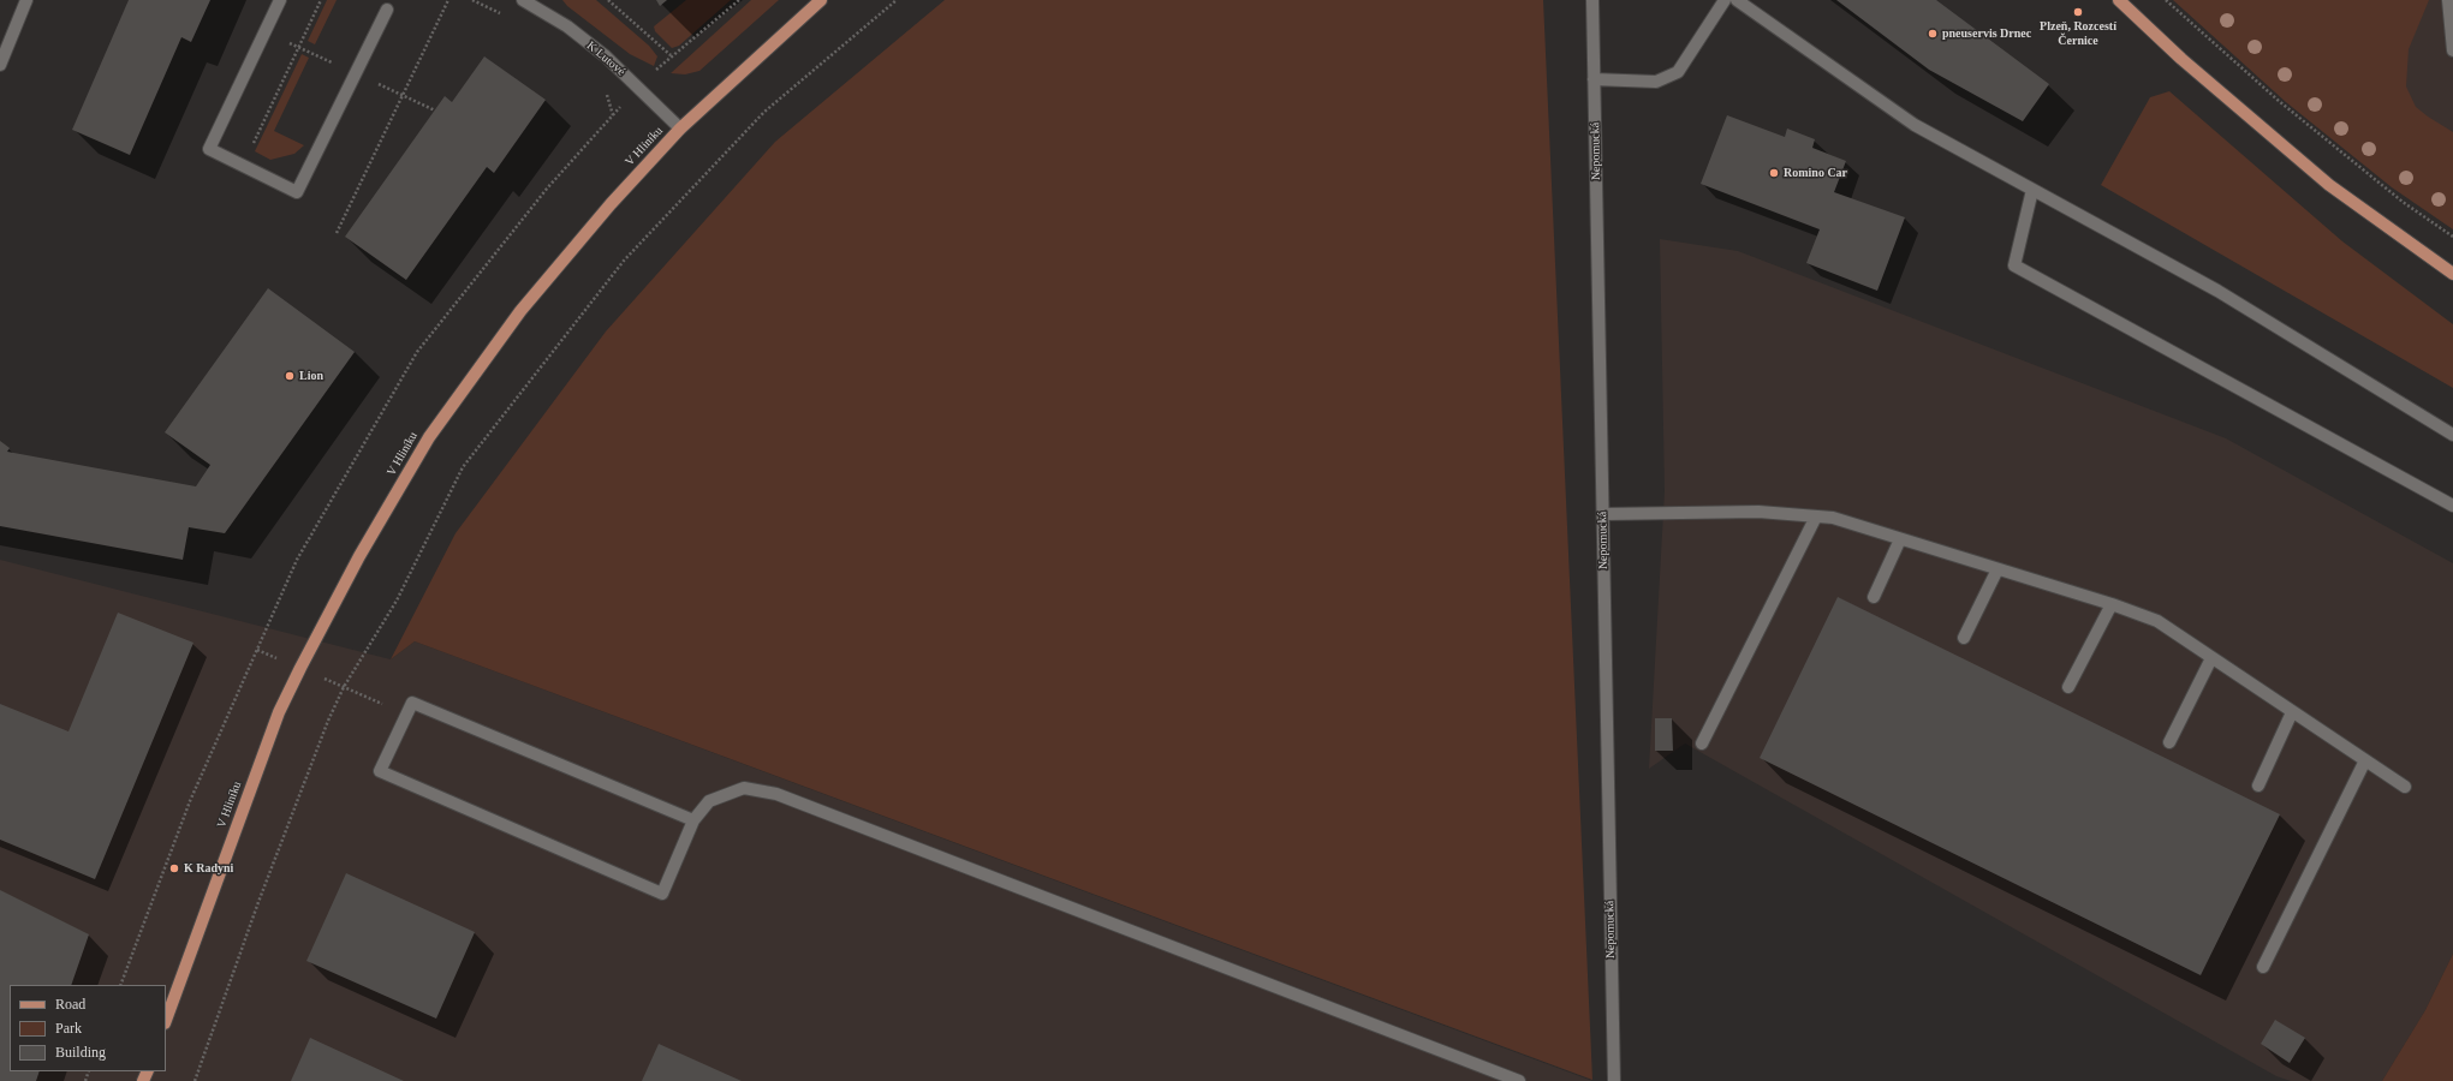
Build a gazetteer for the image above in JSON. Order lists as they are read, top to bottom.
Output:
{
  "streets": {
    "main road": ["V Hliníku"],
    "street": ["K Lutové", "Nepomucká"]
  },
  "crossings": [
    ["K Lutové", "V Hliníku"]
  ],
  "places": [
    "Plzeň, Rozcestí Černice",
    "pneuservis Drnec",
    "Romino Car",
    "Lion",
    "K Radyni"
  ],
  "legend": ["Road", "Park", "Building"]
}
